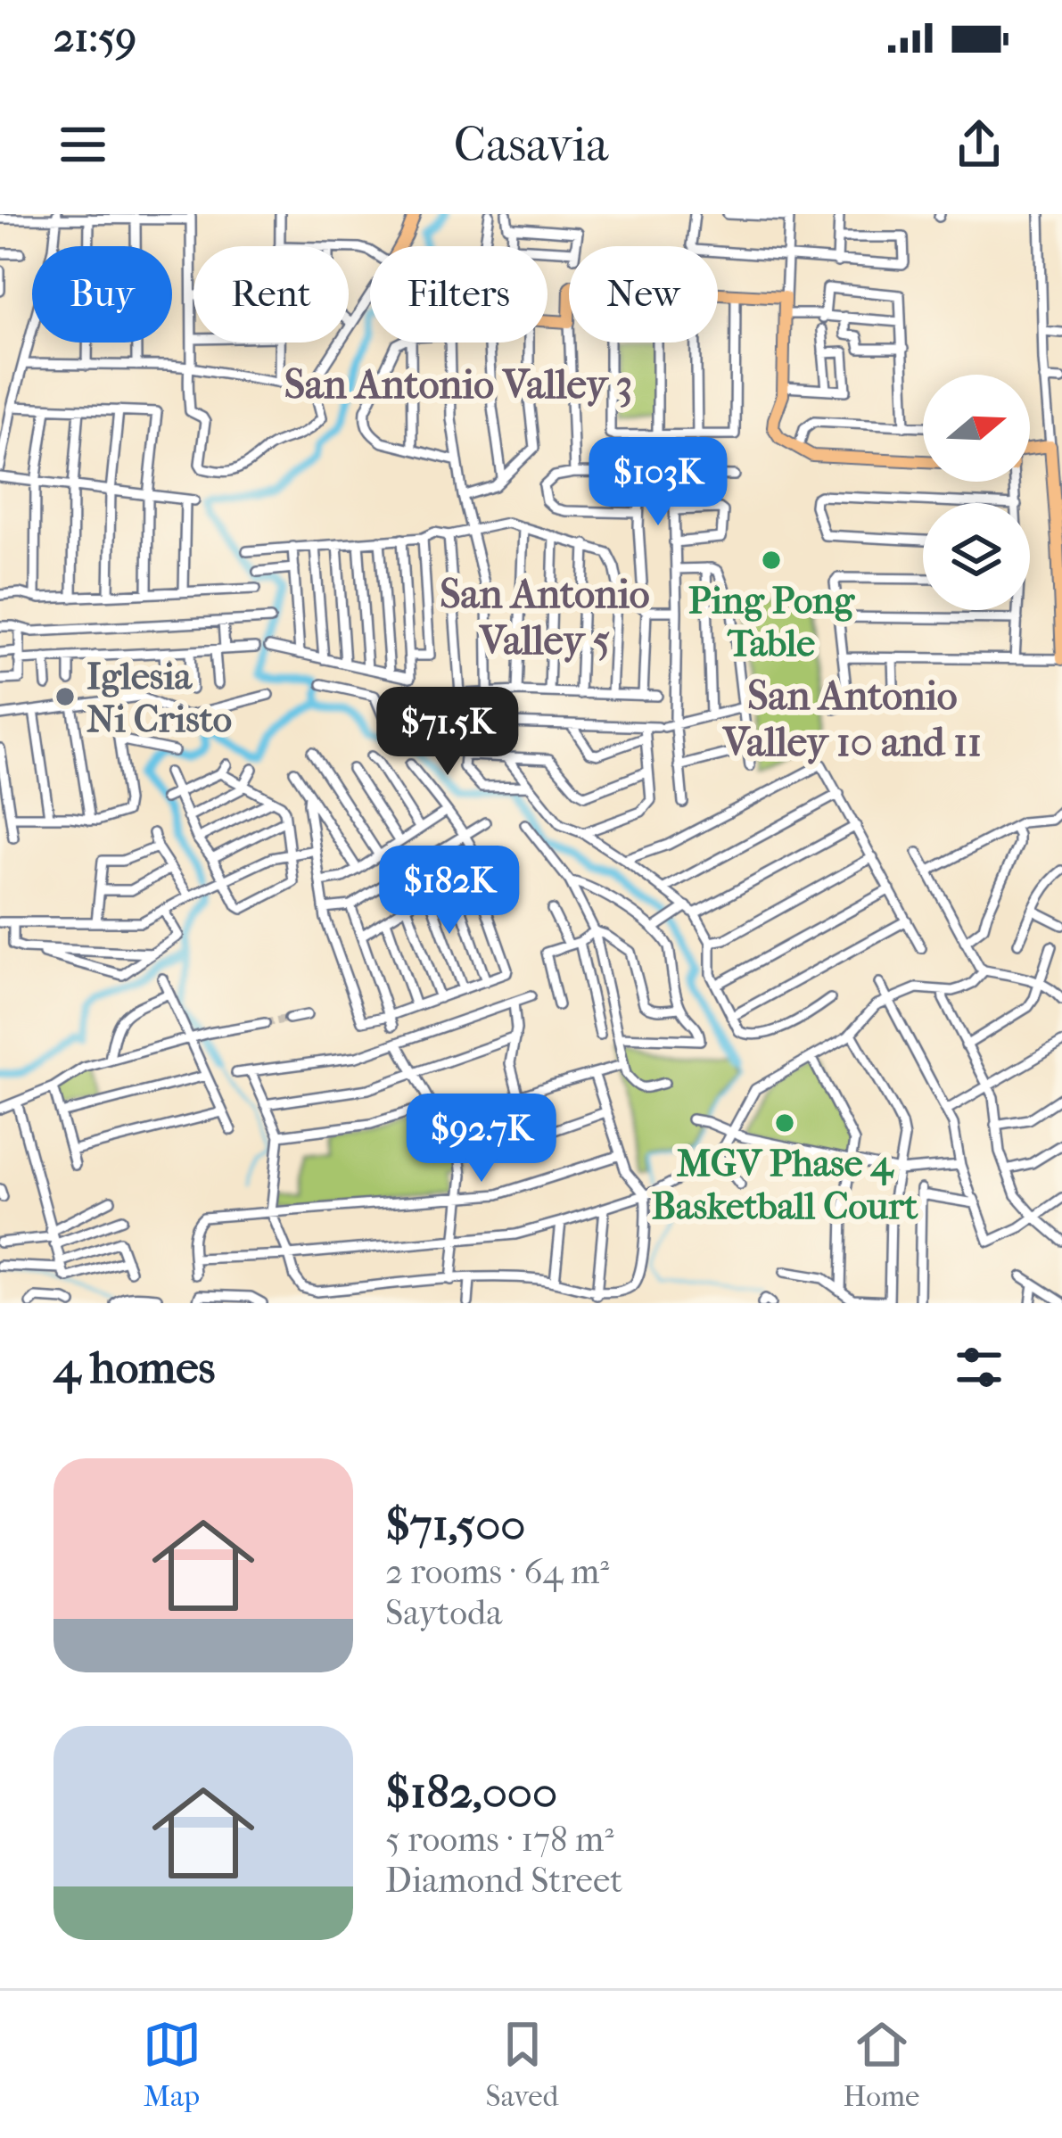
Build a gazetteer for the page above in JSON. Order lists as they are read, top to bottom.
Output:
{
  "districts": ["San Antonio Valley 3", "San Antonio Valley 5", "San Antonio Valley 10 and 11"],
  "places": ["Ping Pong Table", "Iglesia Ni Cristo", "MGV Phase 4 Basketball Court"],
  "north": "right",
  "page": {
    "status": "21:59",
    "header": "Casavia",
    "chip": [
      "Buy",
      "Rent",
      "Filters",
      "New"
    ],
    "price": [
      "$103K",
      "$71.5K",
      "$182K",
      "$92.7K"
    ],
    "heading": "4 homes",
    "list": [
      {
        "name": "$71,500",
        "note": "2 rooms · 64 m² · Saytoda"
      },
      {
        "name": "$182,000",
        "note": "5 rooms · 178 m² · Diamond Street"
      }
    ],
    "tabs": ["Map", "Saved", "Home"]
  }
}
